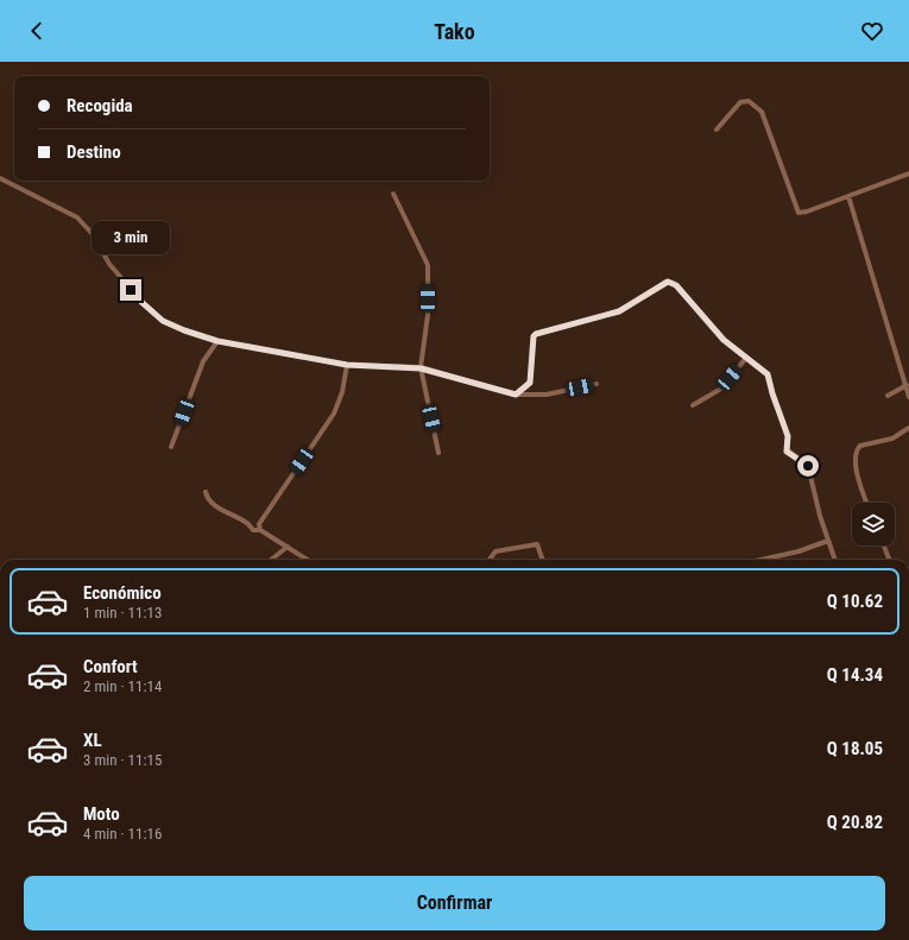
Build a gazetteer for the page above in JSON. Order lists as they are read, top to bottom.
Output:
{
  "page": {
    "header": "Tako",
    "banner": ["Recogida", "Destino"],
    "bubble": "3 min",
    "list": [
      {
        "name": "Económico",
        "note": "1 min · 11:13",
        "value": "Q 10.62"
      },
      {
        "name": "Confort",
        "note": "2 min · 11:14",
        "value": "Q 14.34"
      },
      {
        "name": "XL",
        "note": "3 min · 11:15",
        "value": "Q 18.05"
      },
      {
        "name": "Moto",
        "note": "4 min · 11:16",
        "value": "Q 20.82"
      }
    ],
    "buttons": "Confirmar"
  }
}
